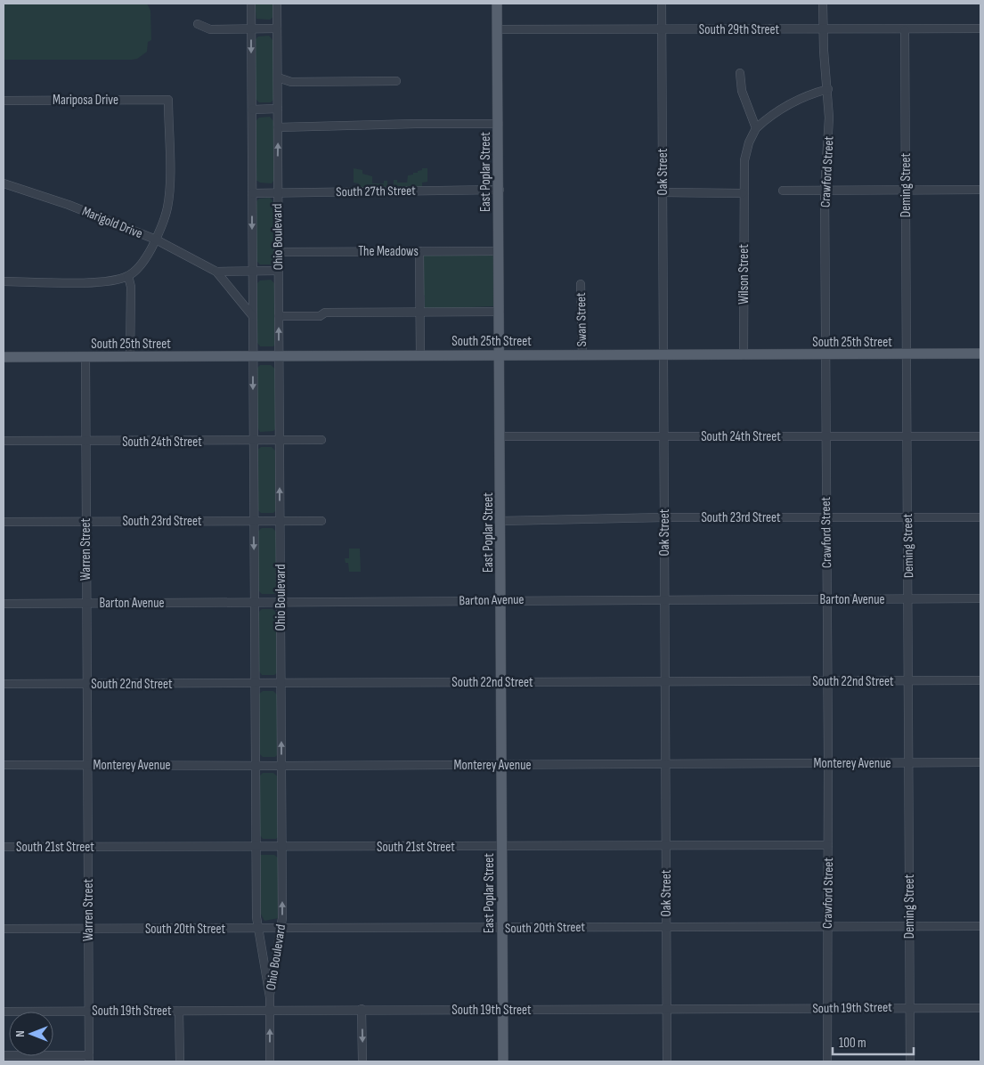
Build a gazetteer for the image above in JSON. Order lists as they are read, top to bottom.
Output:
{
  "streets": {
    "main road": ["East Poplar Street", "South 25th Street"],
    "street": [
      "South 29th Street",
      "Mariposa Drive",
      "Oak Street",
      "Crawford Street",
      "Deming Street",
      "South 27th Street",
      "Marigold Drive",
      "Ohio Boulevard",
      "The Meadows",
      "Wilson Street",
      "Swan Street",
      "South 24th Street",
      "South 23rd Street",
      "Warren Street",
      "Barton Avenue",
      "South 22nd Street",
      "Monterey Avenue",
      "South 21st Street",
      "South 20th Street",
      "South 19th Street"
    ]
  },
  "crossings": [
    ["South 29th Street", "East Poplar Street"],
    ["South 29th Street", "Oak Street"],
    ["South 29th Street", "Crawford Street"],
    ["South 29th Street", "Deming Street"],
    ["Mariposa Drive", "Marigold Drive"],
    ["East Poplar Street", "South 27th Street"],
    ["East Poplar Street", "The Meadows"],
    ["East Poplar Street", "South 25th Street"],
    ["East Poplar Street", "South 24th Street"],
    ["East Poplar Street", "South 23rd Street"],
    ["East Poplar Street", "Barton Avenue"],
    ["East Poplar Street", "South 22nd Street"],
    ["East Poplar Street", "Monterey Avenue"],
    ["East Poplar Street", "South 21st Street"],
    ["East Poplar Street", "South 20th Street"],
    ["East Poplar Street", "South 19th Street"],
    ["Oak Street", "South 25th Street"],
    ["Oak Street", "South 24th Street"],
    ["Oak Street", "South 23rd Street"],
    ["Oak Street", "Barton Avenue"],
    ["Oak Street", "South 22nd Street"],
    ["Oak Street", "Monterey Avenue"],
    ["Oak Street", "South 21st Street"],
    ["Oak Street", "South 20th Street"],
    ["Oak Street", "South 19th Street"],
    ["Crawford Street", "South 25th Street"],
    ["Crawford Street", "South 24th Street"],
    ["Crawford Street", "South 23rd Street"],
    ["Crawford Street", "Barton Avenue"],
    ["Crawford Street", "South 22nd Street"],
    ["Crawford Street", "Monterey Avenue"],
    ["Crawford Street", "South 21st Street"],
    ["Crawford Street", "South 20th Street"],
    ["Crawford Street", "South 19th Street"],
    ["Deming Street", "South 25th Street"],
    ["Deming Street", "South 24th Street"],
    ["Deming Street", "South 23rd Street"],
    ["Deming Street", "Barton Avenue"],
    ["Deming Street", "South 22nd Street"],
    ["Deming Street", "Monterey Avenue"],
    ["Deming Street", "South 20th Street"],
    ["Deming Street", "South 19th Street"],
    ["South 27th Street", "Ohio Boulevard"],
    ["Marigold Drive", "Ohio Boulevard"],
    ["Ohio Boulevard", "The Meadows"],
    ["Ohio Boulevard", "South 25th Street"],
    ["Ohio Boulevard", "South 24th Street"],
    ["Ohio Boulevard", "South 23rd Street"],
    ["Ohio Boulevard", "Barton Avenue"],
    ["Ohio Boulevard", "South 22nd Street"],
    ["Ohio Boulevard", "Monterey Avenue"],
    ["Ohio Boulevard", "South 21st Street"],
    ["Ohio Boulevard", "South 20th Street"],
    ["Wilson Street", "South 25th Street"],
    ["Swan Street", "South 25th Street"],
    ["South 25th Street", "Warren Street"],
    ["South 24th Street", "Warren Street"],
    ["South 23rd Street", "Warren Street"],
    ["Warren Street", "Barton Avenue"],
    ["Warren Street", "South 22nd Street"],
    ["Warren Street", "Monterey Avenue"],
    ["Warren Street", "South 21st Street"],
    ["Warren Street", "South 20th Street"],
    ["Warren Street", "South 19th Street"]
  ],
  "scale_bar": "100 m",
  "north": "left"
}
